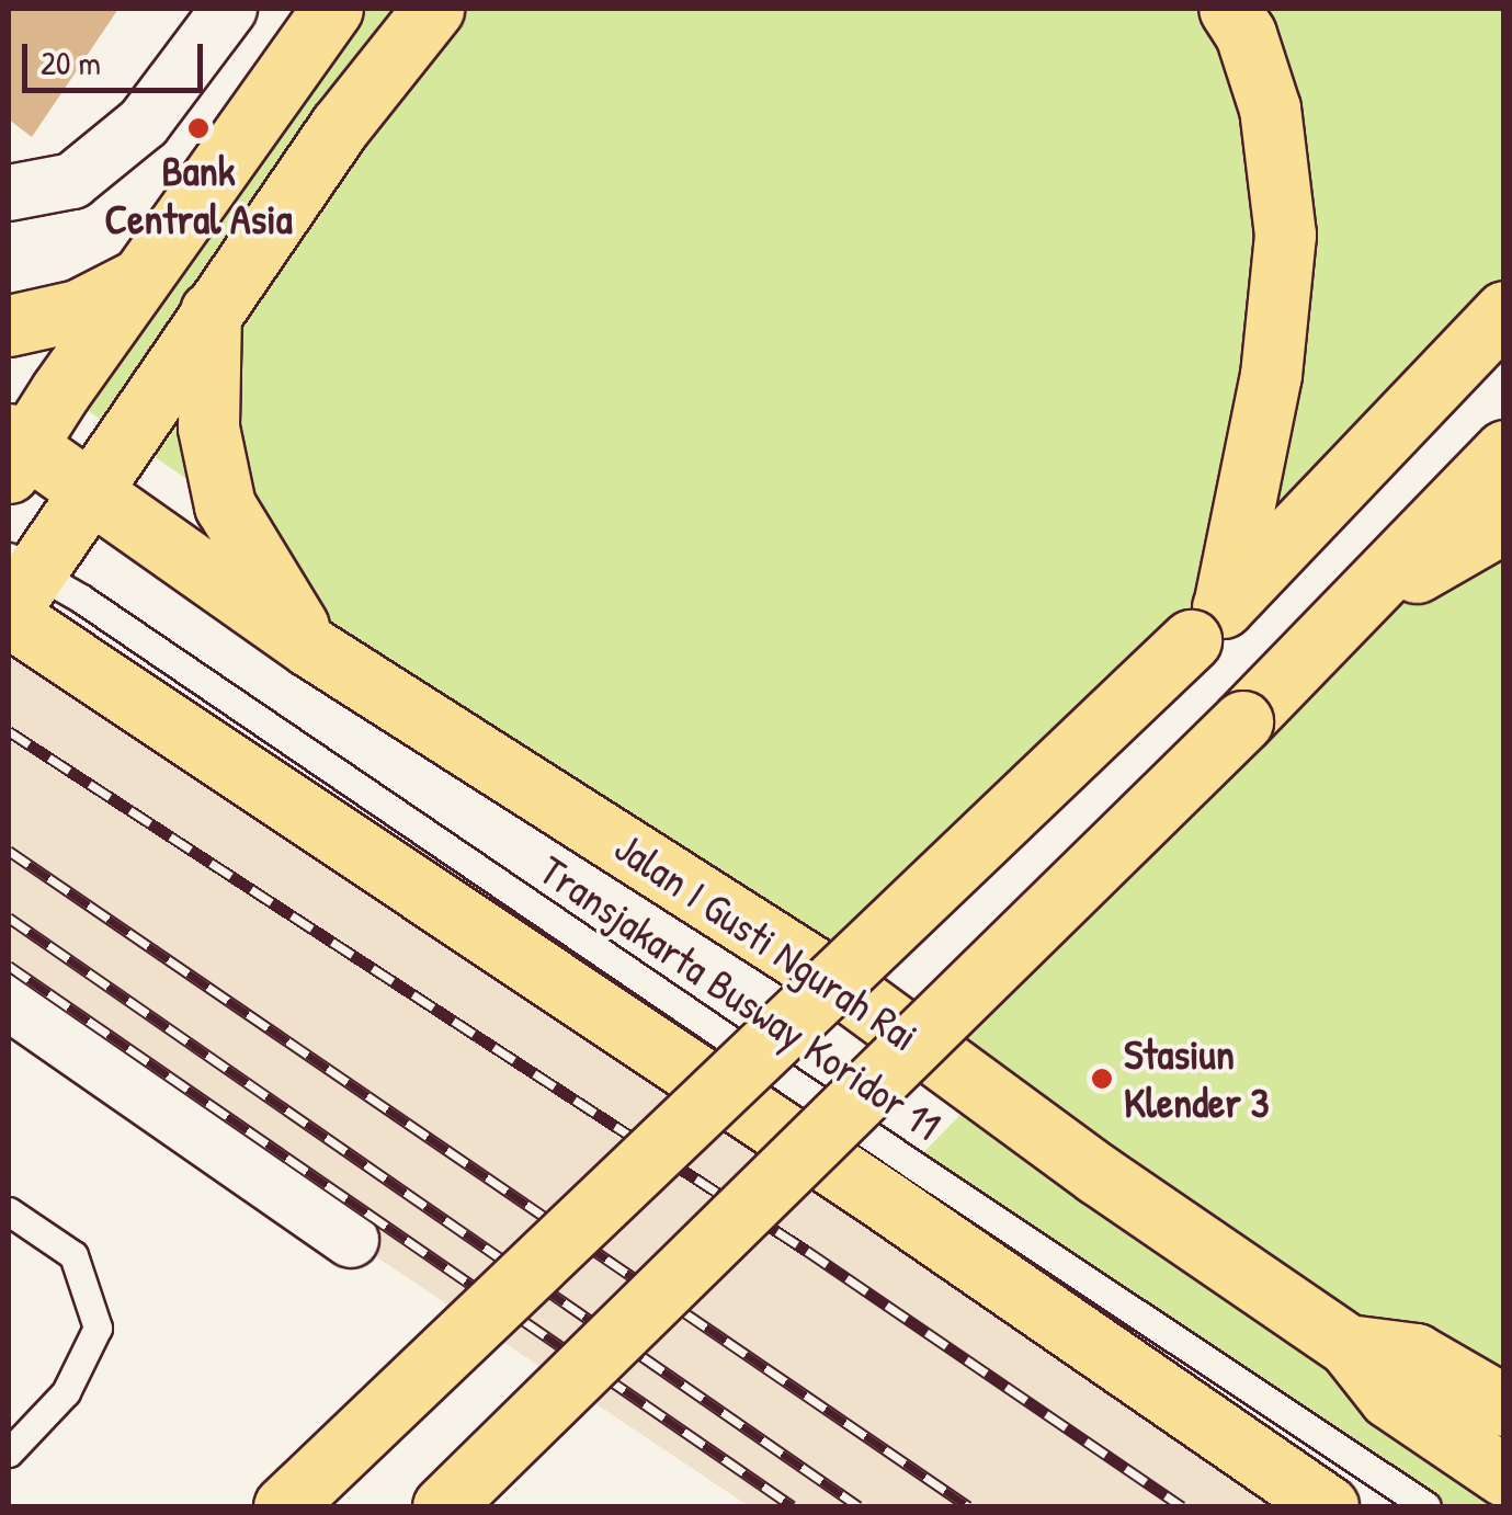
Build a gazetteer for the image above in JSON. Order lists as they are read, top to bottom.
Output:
{
  "streets": {
    "main road": ["Jalan I Gusti Ngurah Rai"],
    "lane": ["Transjakarta Busway Koridor 11"]
  },
  "places": ["Bank Central Asia", "Stasiun Klender 3"],
  "scale_bar": "20 m"
}
